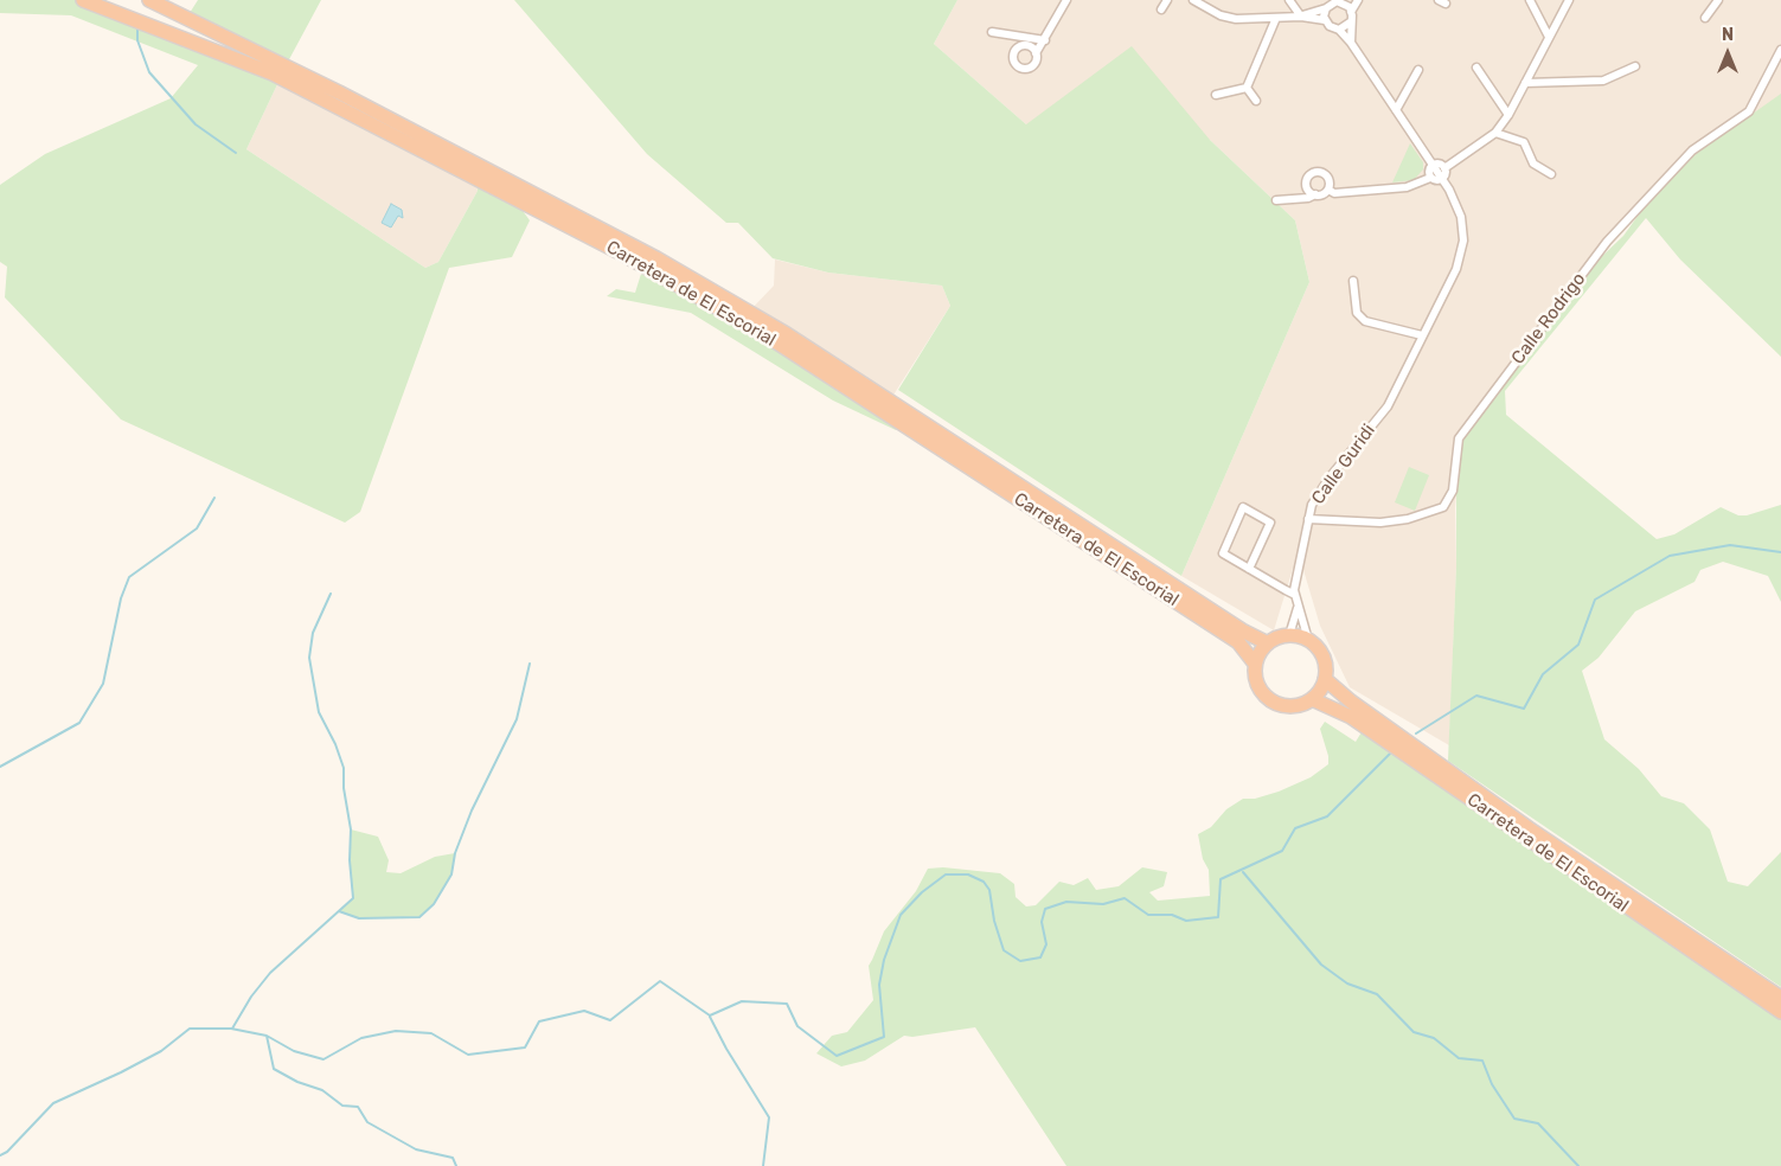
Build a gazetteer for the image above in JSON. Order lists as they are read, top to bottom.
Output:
{
  "streets": {
    "highway": ["Carretera de El Escorial"],
    "street": ["Calle Rodrigo", "Calle Guridi"]
  },
  "crossings": [
    ["Carretera de El Escorial", "Calle Guridi"],
    ["Calle Rodrigo", "Calle Guridi"]
  ],
  "north": "top"
}
